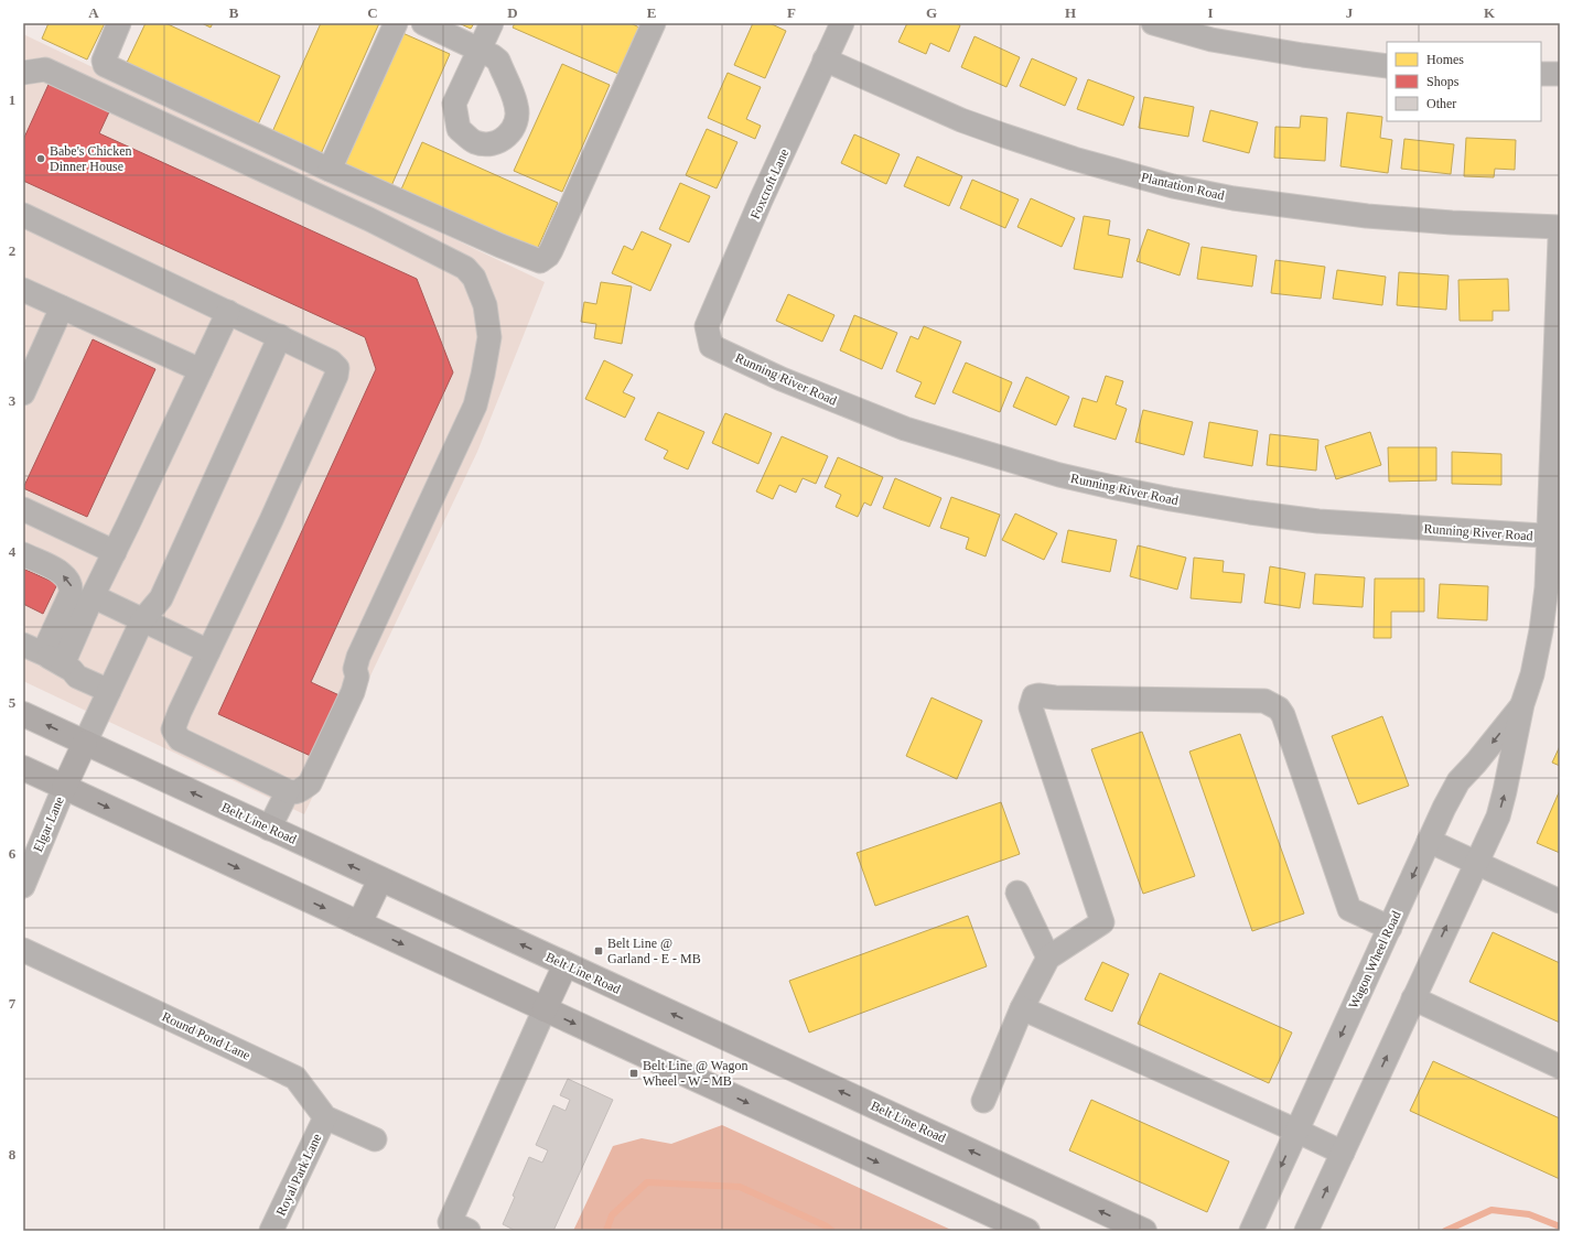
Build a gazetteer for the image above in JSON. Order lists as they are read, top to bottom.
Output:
{
  "streets": {
    "main road": ["Belt Line Road"],
    "street": [
      "Foxcroft Lane",
      "Plantation Road",
      "Running River Road",
      "Elgar Lane",
      "Wagon Wheel Road",
      "Round Pond Lane",
      "Royal Park Lane"
    ]
  },
  "crossings": [
    ["Foxcroft Lane", "Plantation Road"],
    ["Foxcroft Lane", "Running River Road"],
    ["Running River Road", "Wagon Wheel Road"],
    ["Round Pond Lane", "Royal Park Lane"]
  ],
  "places": {
    "other": ["Babe's Chicken Dinner House"],
    "transit": ["Belt Line @ Garland - E - MB", "Belt Line @ Wagon Wheel - W - MB"]
  },
  "legend": ["Homes", "Shops", "Other"],
  "grid": {
    "columns": [
      "A",
      "B",
      "C",
      "D",
      "E",
      "F",
      "G",
      "H",
      "I",
      "J",
      "K"
    ],
    "rows": [
      "1",
      "2",
      "3",
      "4",
      "5",
      "6",
      "7",
      "8"
    ]
  }
}
